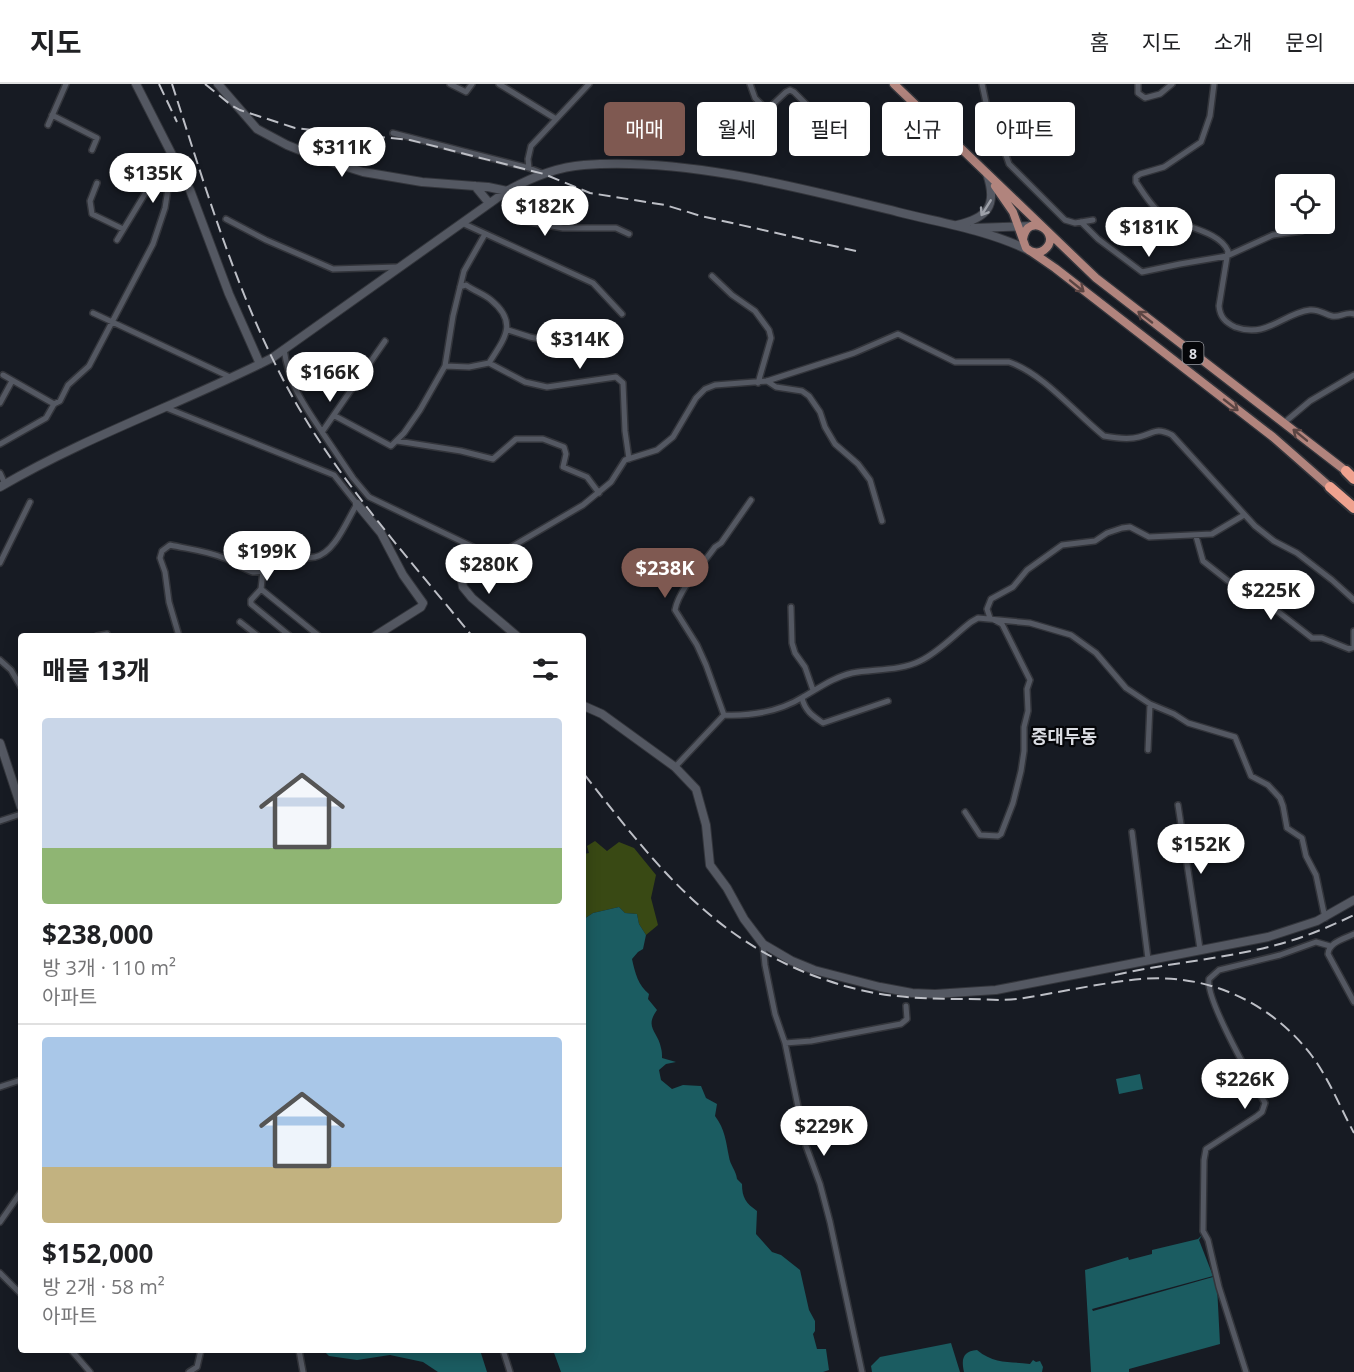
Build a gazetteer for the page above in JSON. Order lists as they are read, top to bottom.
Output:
{
  "streets": {
    "highway": ["8"]
  },
  "districts": ["중대두동"],
  "page": {
    "header": "지도",
    "nav": [
      "홈",
      "지도",
      "소개",
      "문의"
    ],
    "chip": [
      "매매",
      "월세",
      "필터",
      "신규",
      "아파트"
    ],
    "price": [
      "$311K",
      "$135K",
      "$182K",
      "$181K",
      "$314K",
      "$166K",
      "$199K",
      "$280K",
      "$238K",
      "$225K",
      "$152K",
      "$226K",
      "$229K"
    ],
    "heading": "매물 13개",
    "list": [
      {
        "name": "$238,000",
        "note": "방 3개 · 110 m² · 아파트"
      },
      {
        "name": "$152,000",
        "note": "방 2개 · 58 m² · 아파트"
      }
    ]
  }
}
